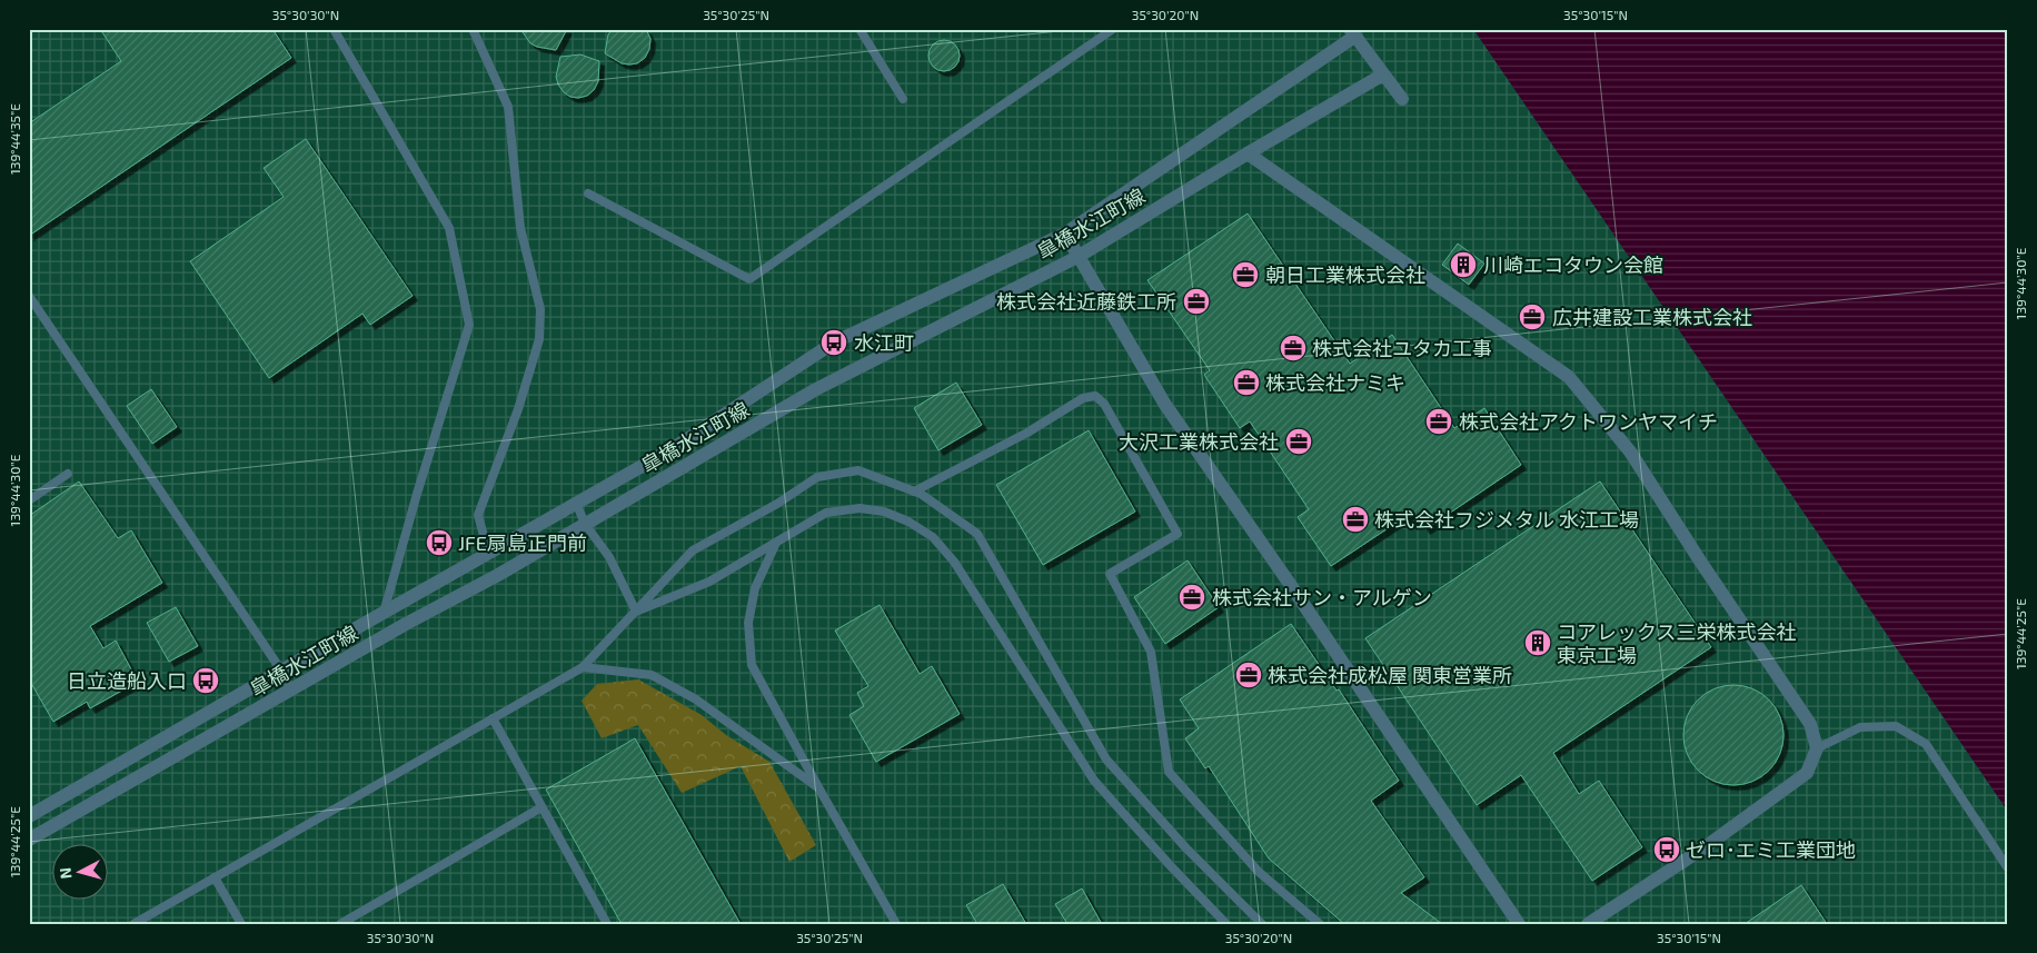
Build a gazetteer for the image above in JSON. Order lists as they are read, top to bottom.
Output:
{
  "streets": {
    "street": ["皐橋水江町線"]
  },
  "places": {
    "building": ["川崎エコタウン会館", "コアレックス三栄株式会社 東京工場"],
    "office": [
      "朝日工業株式会社",
      "株式会社近藤鉄工所",
      "広井建設工業株式会社",
      "株式会社ユタカ工事",
      "株式会社ナミキ",
      "株式会社アクトワンヤマイチ",
      "大沢工業株式会社",
      "株式会社フジメタル 水江工場",
      "株式会社サン・アルゲン",
      "株式会社成松屋 関東営業所"
    ],
    "bus stop": [
      "水江町",
      "JFE扇島正門前",
      "日立造船入口",
      "ゼロ･エミ工業団地"
    ]
  },
  "north": "left",
  "coordinates": [
    "35°30'30\"N",
    "35°30'25\"N",
    "35°30'20\"N",
    "35°30'15\"N",
    "139°44'35\"E",
    "139°44'30\"E",
    "139°44'25\"E"
  ]
}
